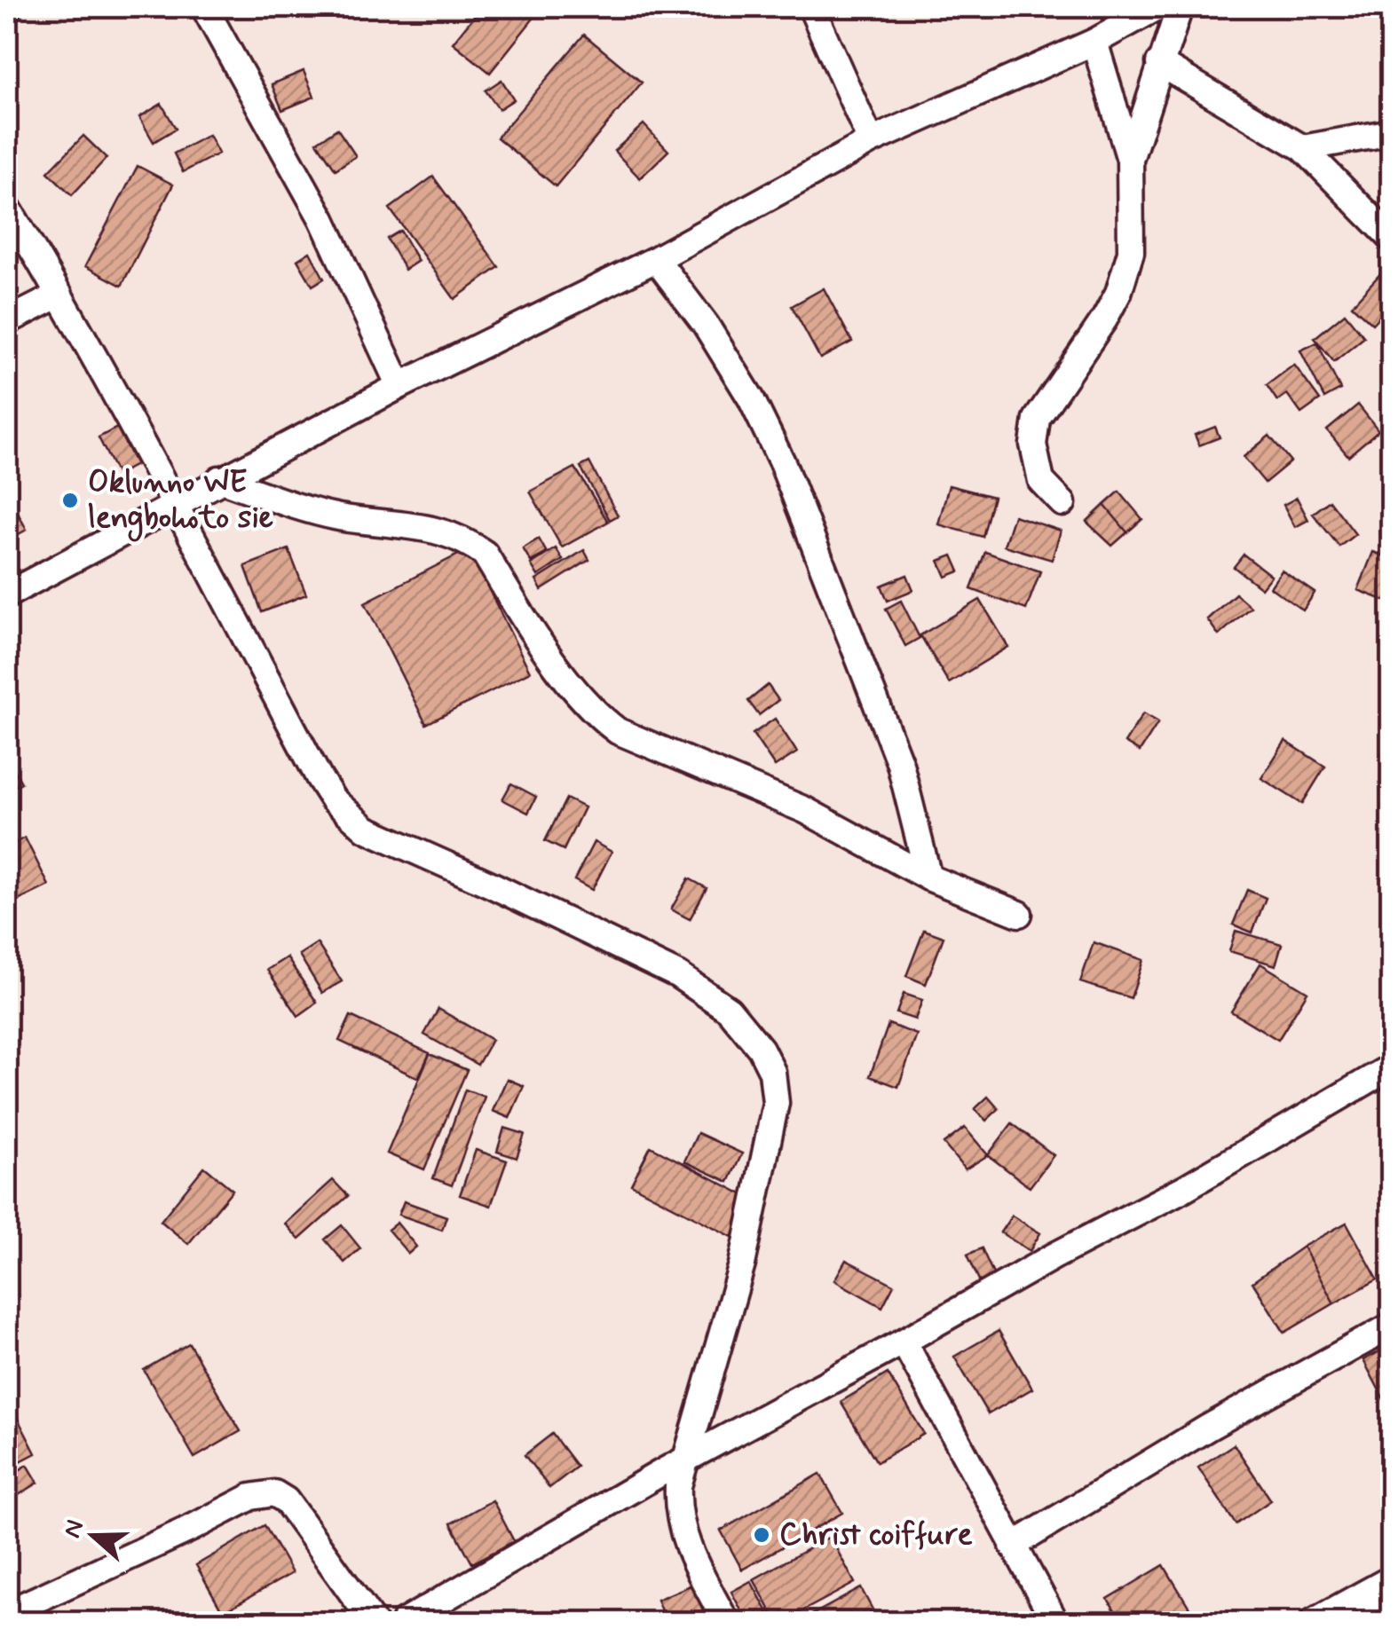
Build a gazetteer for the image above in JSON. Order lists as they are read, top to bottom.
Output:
{
  "places": ["Oklunno WE lengbohoto sie", "Christ coiffure"],
  "north": "left"
}
